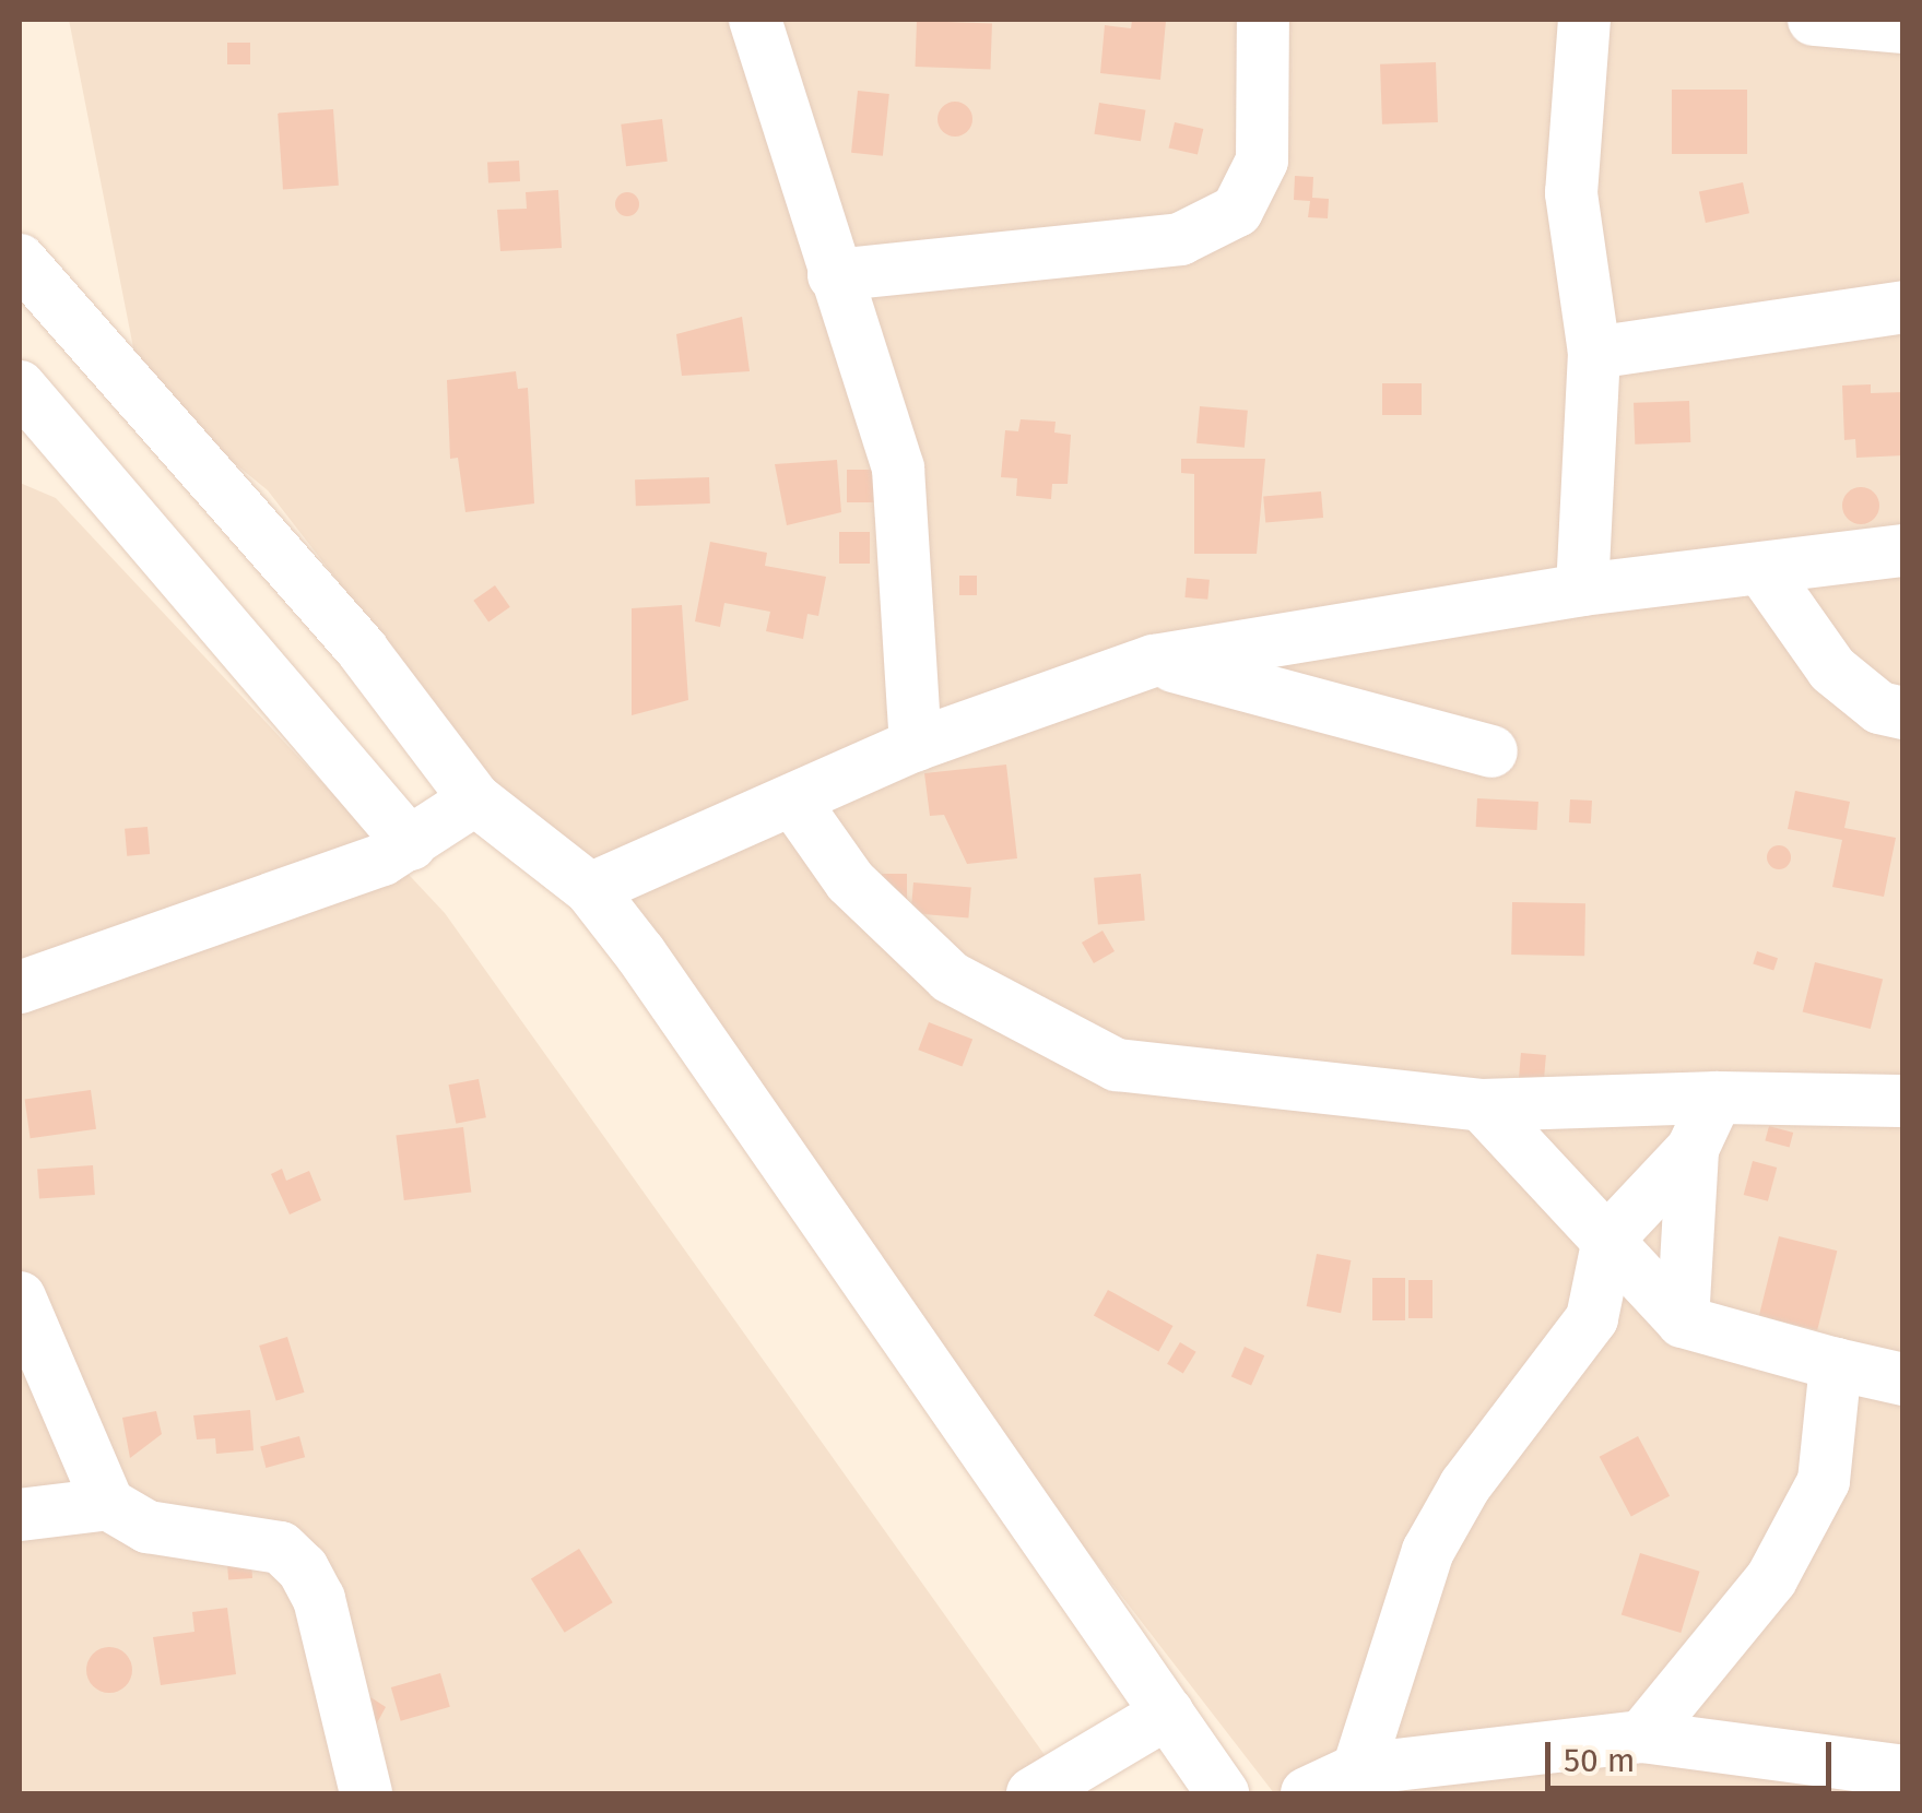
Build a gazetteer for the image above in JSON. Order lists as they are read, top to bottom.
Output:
{
  "scale_bar": "50 m"
}
